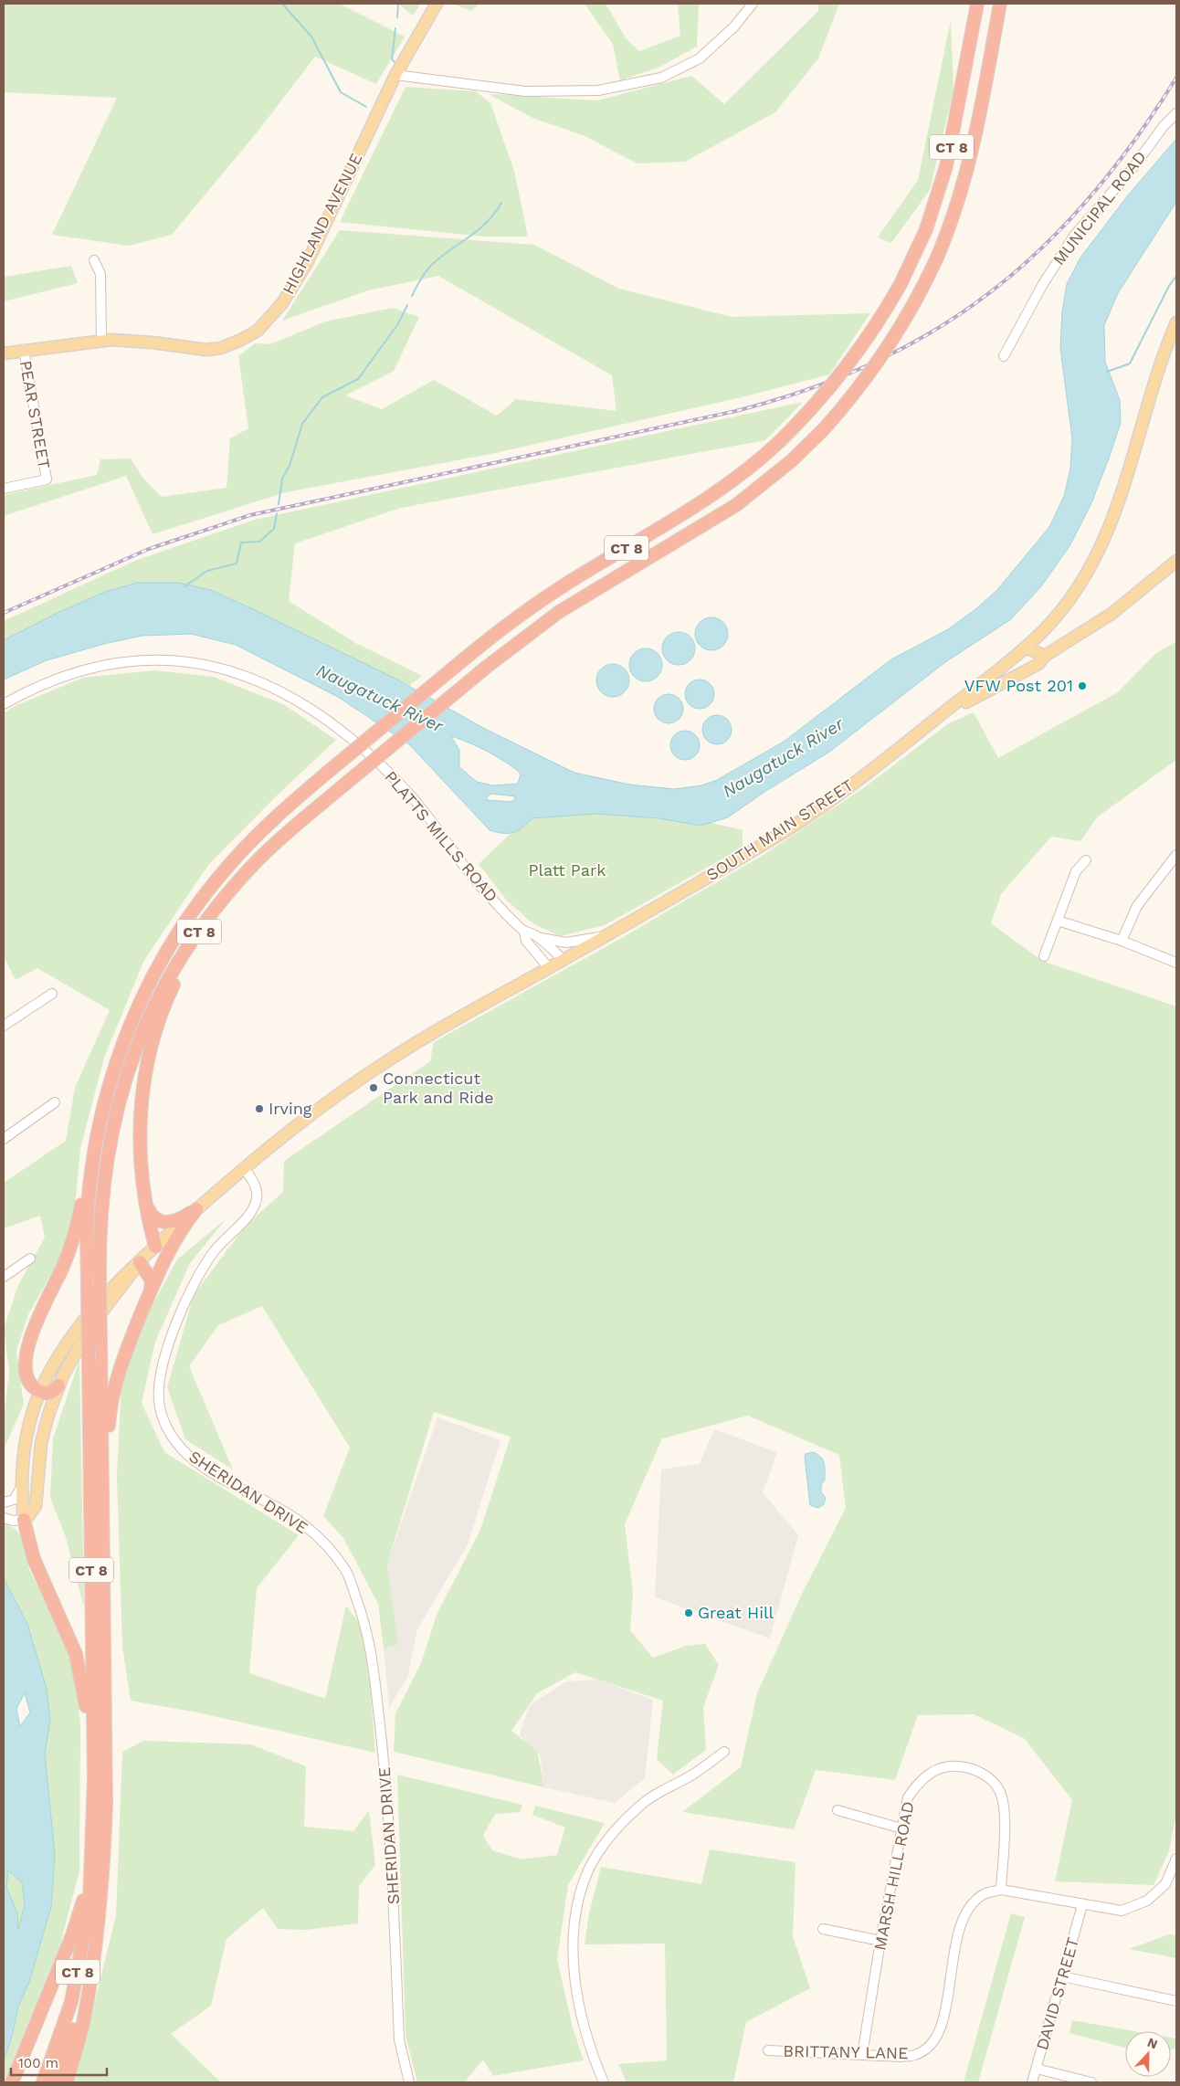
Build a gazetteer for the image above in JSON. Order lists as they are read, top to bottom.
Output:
{
  "streets": {
    "highway": ["CT 8"],
    "main road": ["HIGHLAND AVENUE", "SOUTH MAIN STREET"],
    "street": [
      "MUNICIPAL ROAD",
      "PEAR STREET",
      "PLATTS MILLS ROAD",
      "SHERIDAN DRIVE",
      "MARSH HILL ROAD",
      "DAVID STREET",
      "BRITTANY LANE"
    ]
  },
  "crossings": [
    ["HIGHLAND AVENUE", "PEAR STREET"],
    ["SOUTH MAIN STREET", "PLATTS MILLS ROAD"],
    ["SOUTH MAIN STREET", "SHERIDAN DRIVE"],
    ["MARSH HILL ROAD", "BRITTANY LANE"],
    ["DAVID STREET", "BRITTANY LANE"]
  ],
  "water": ["Naugatuck River"],
  "parks": ["Platt Park"],
  "places": [
    "VFW Post 201",
    "Connecticut Park and Ride",
    "Irving",
    "Great Hill"
  ],
  "scale_bar": "100 m",
  "north": "top"
}
